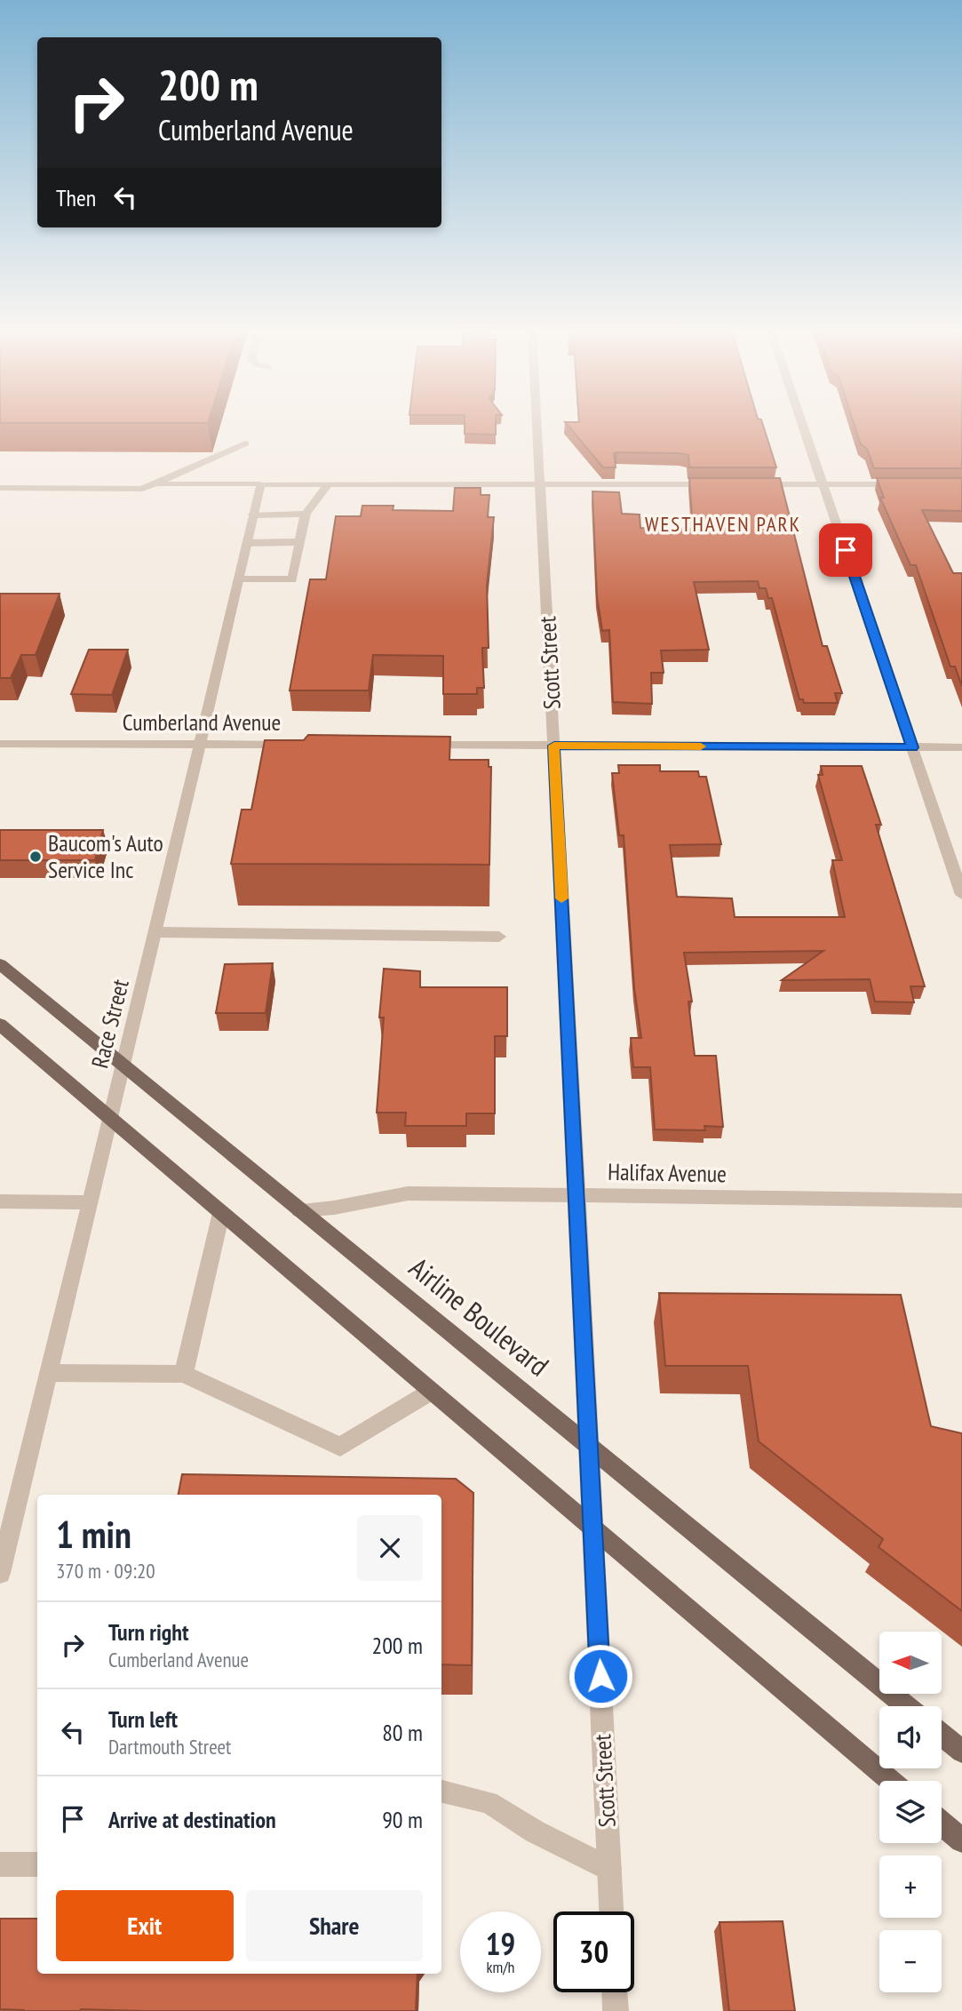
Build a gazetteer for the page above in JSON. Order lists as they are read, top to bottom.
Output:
{
  "streets": {
    "main road": ["Airline Boulevard"],
    "street": [
      "Scott Street",
      "Cumberland Avenue",
      "Race Street",
      "Halifax Avenue"
    ]
  },
  "crossings": [
    ["Scott Street", "Halifax Avenue"],
    ["Scott Street", "Airline Boulevard"],
    ["Cumberland Avenue", "Race Street"],
    ["Race Street", "Airline Boulevard"],
    ["Halifax Avenue", "Airline Boulevard"]
  ],
  "districts": ["WESTHAVEN PARK"],
  "places": ["Baucom's Auto Service Inc"],
  "north": "left",
  "page": {
    "turn": ["200 m", "Cumberland Avenue"],
    "then": "Then",
    "heading": ["1 min", "370 m · 09:20"],
    "list": [
      {
        "name": "Turn right",
        "note": "Cumberland Avenue",
        "value": "200 m"
      },
      {
        "name": "Turn left",
        "note": "Dartmouth Street",
        "value": "80 m"
      },
      {
        "name": "Arrive at destination",
        "value": "90 m"
      }
    ],
    "map_buttons": ["+", "−"],
    "buttons": ["Exit", "Share"],
    "speed": "19 km/h",
    "limit": "30"
  }
}
